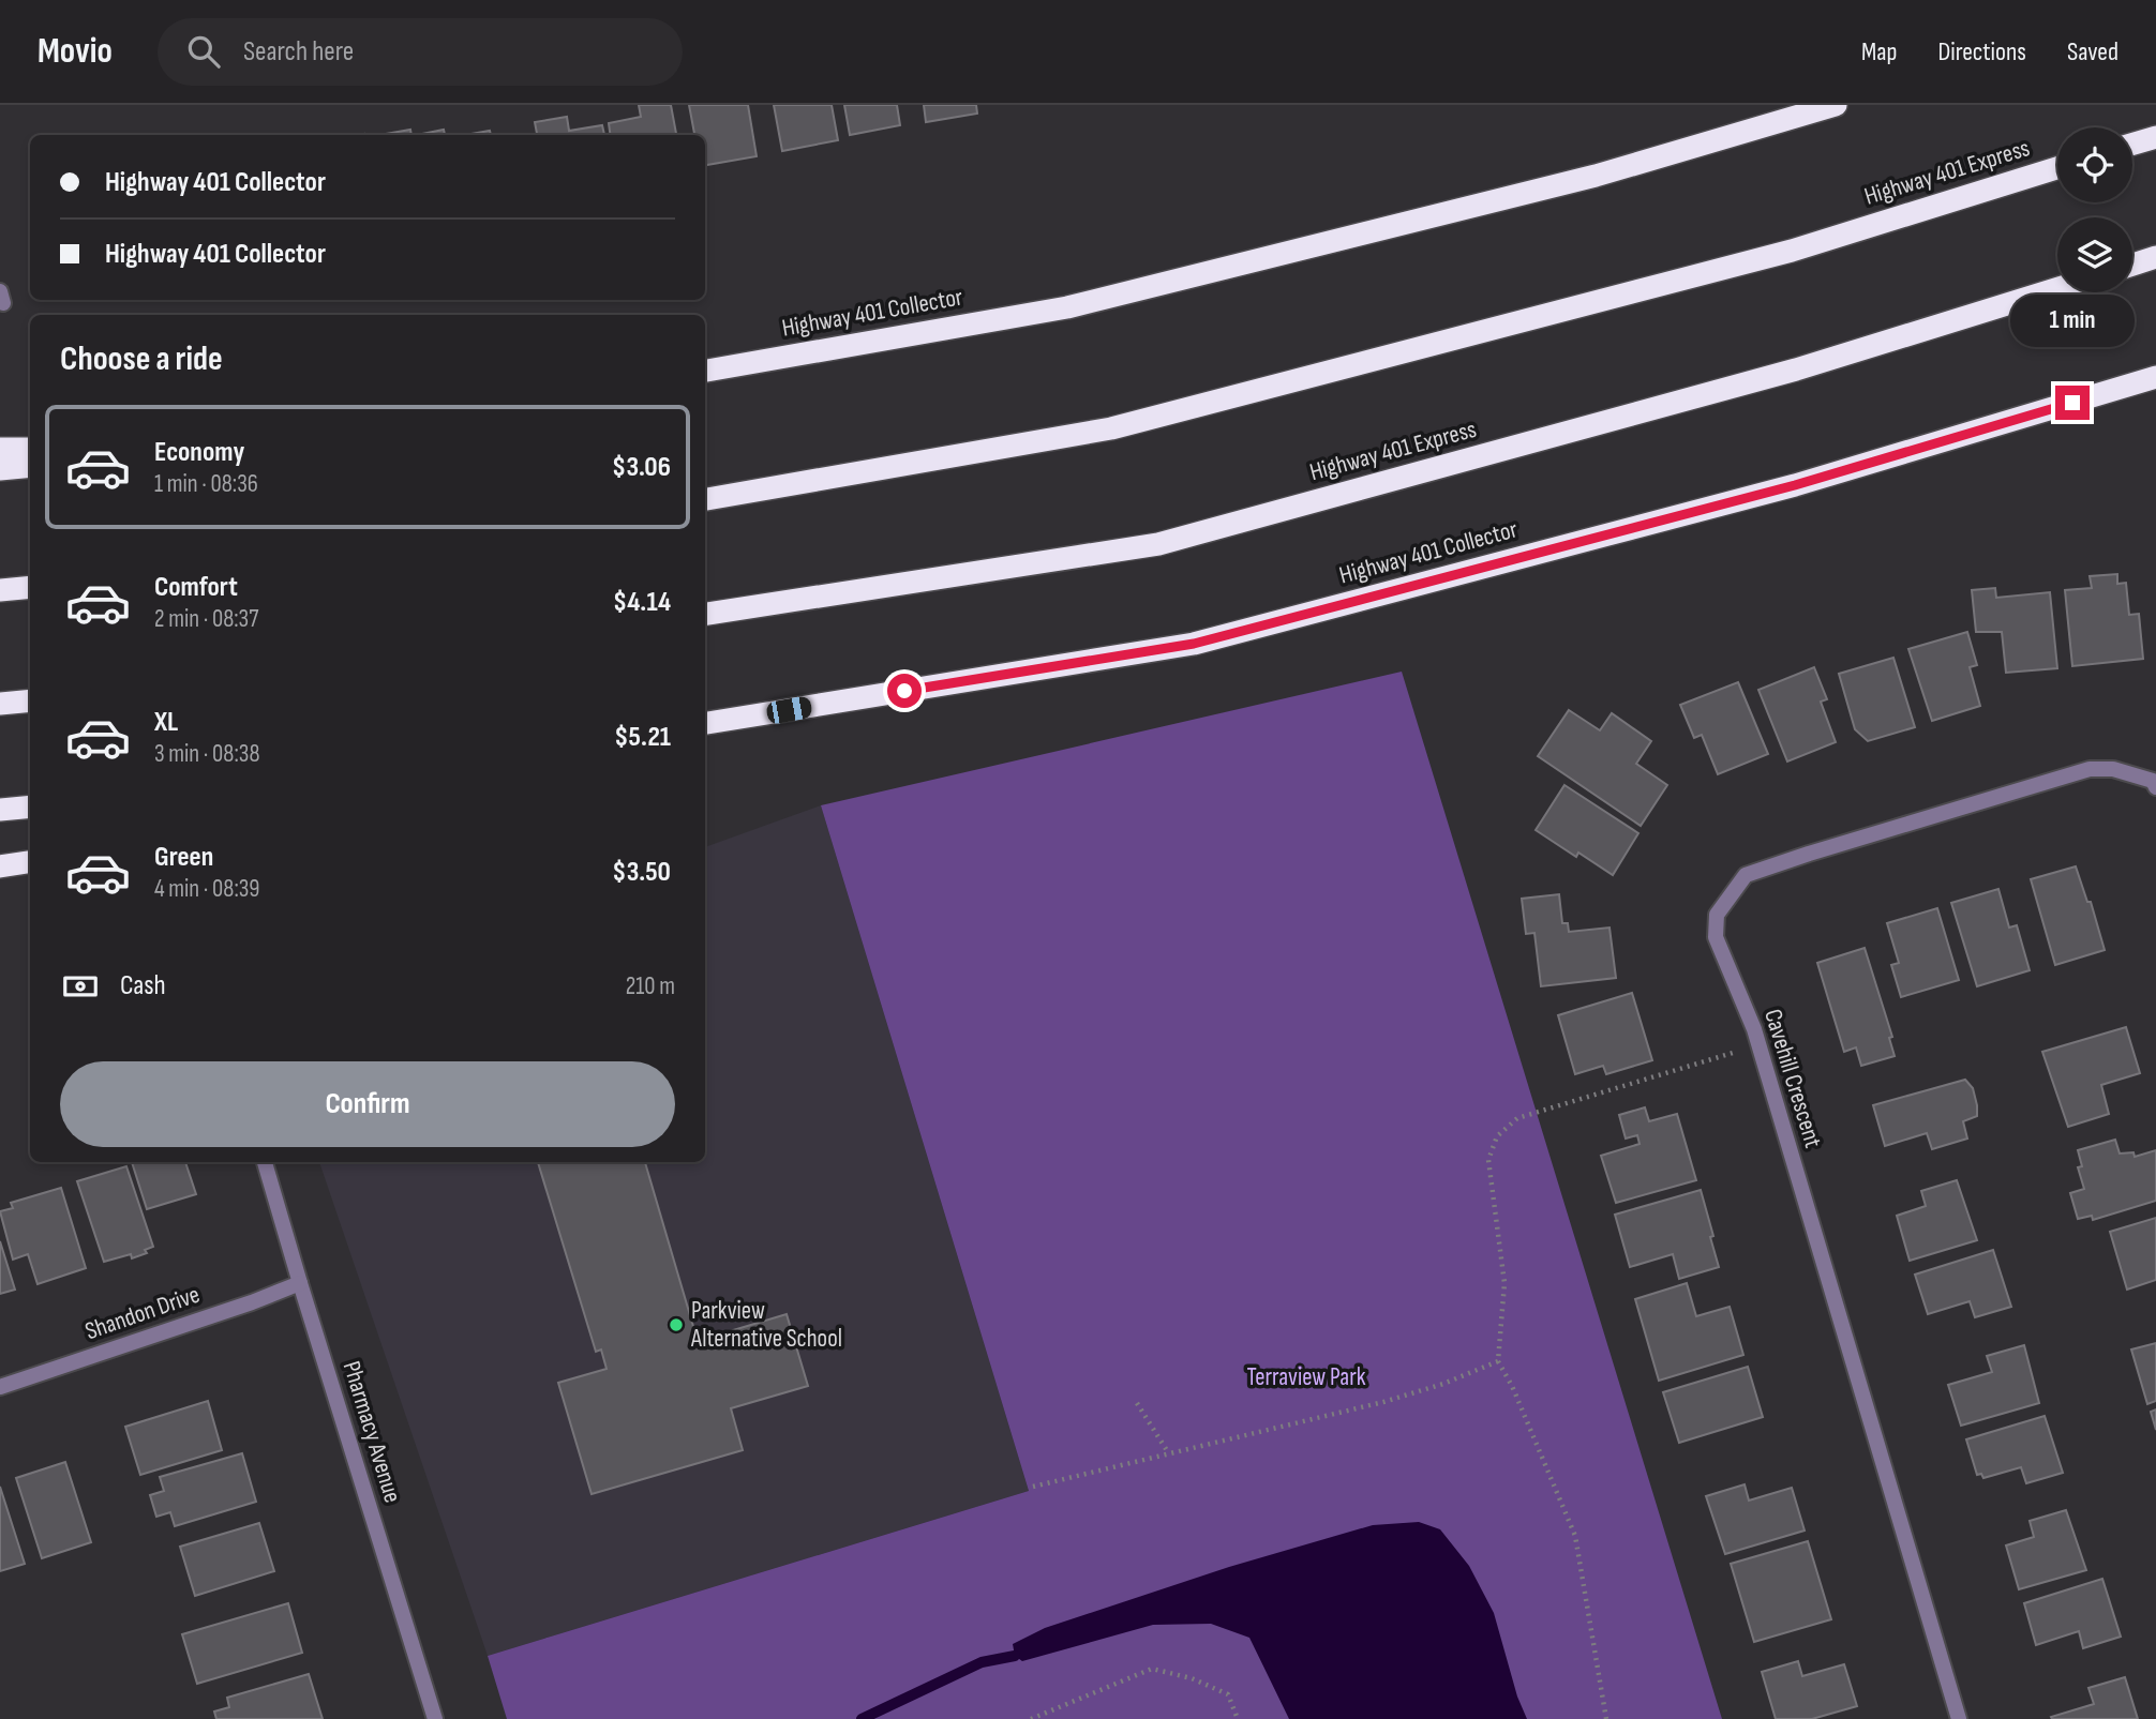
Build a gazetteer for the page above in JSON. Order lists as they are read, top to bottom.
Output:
{
  "streets": {
    "highway": ["Highway 401 Express", "Highway 401 Collector"],
    "street": ["Cavehill Crescent", "Shandon Drive", "Pharmacy Avenue"]
  },
  "crossings": [
    ["Shandon Drive", "Pharmacy Avenue"]
  ],
  "parks": ["Terraview Park"],
  "places": ["Parkview Alternative School"],
  "page": {
    "header": "Movio",
    "search": "Search here",
    "nav": ["Map", "Directions", "Saved"],
    "banner": ["Highway 401 Collector", "Highway 401 Collector"],
    "bubble": "1 min",
    "heading": "Choose a ride",
    "list": [
      {
        "name": "Economy",
        "note": "1 min · 08:36",
        "value": "$3.06"
      },
      {
        "name": "Comfort",
        "note": "2 min · 08:37",
        "value": "$4.14"
      },
      {
        "name": "XL",
        "note": "3 min · 08:38",
        "value": "$5.21"
      },
      {
        "name": "Green",
        "note": "4 min · 08:39",
        "value": "$3.50"
      }
    ],
    "pay": ["Cash", "210 m"],
    "buttons": "Confirm"
  }
}
